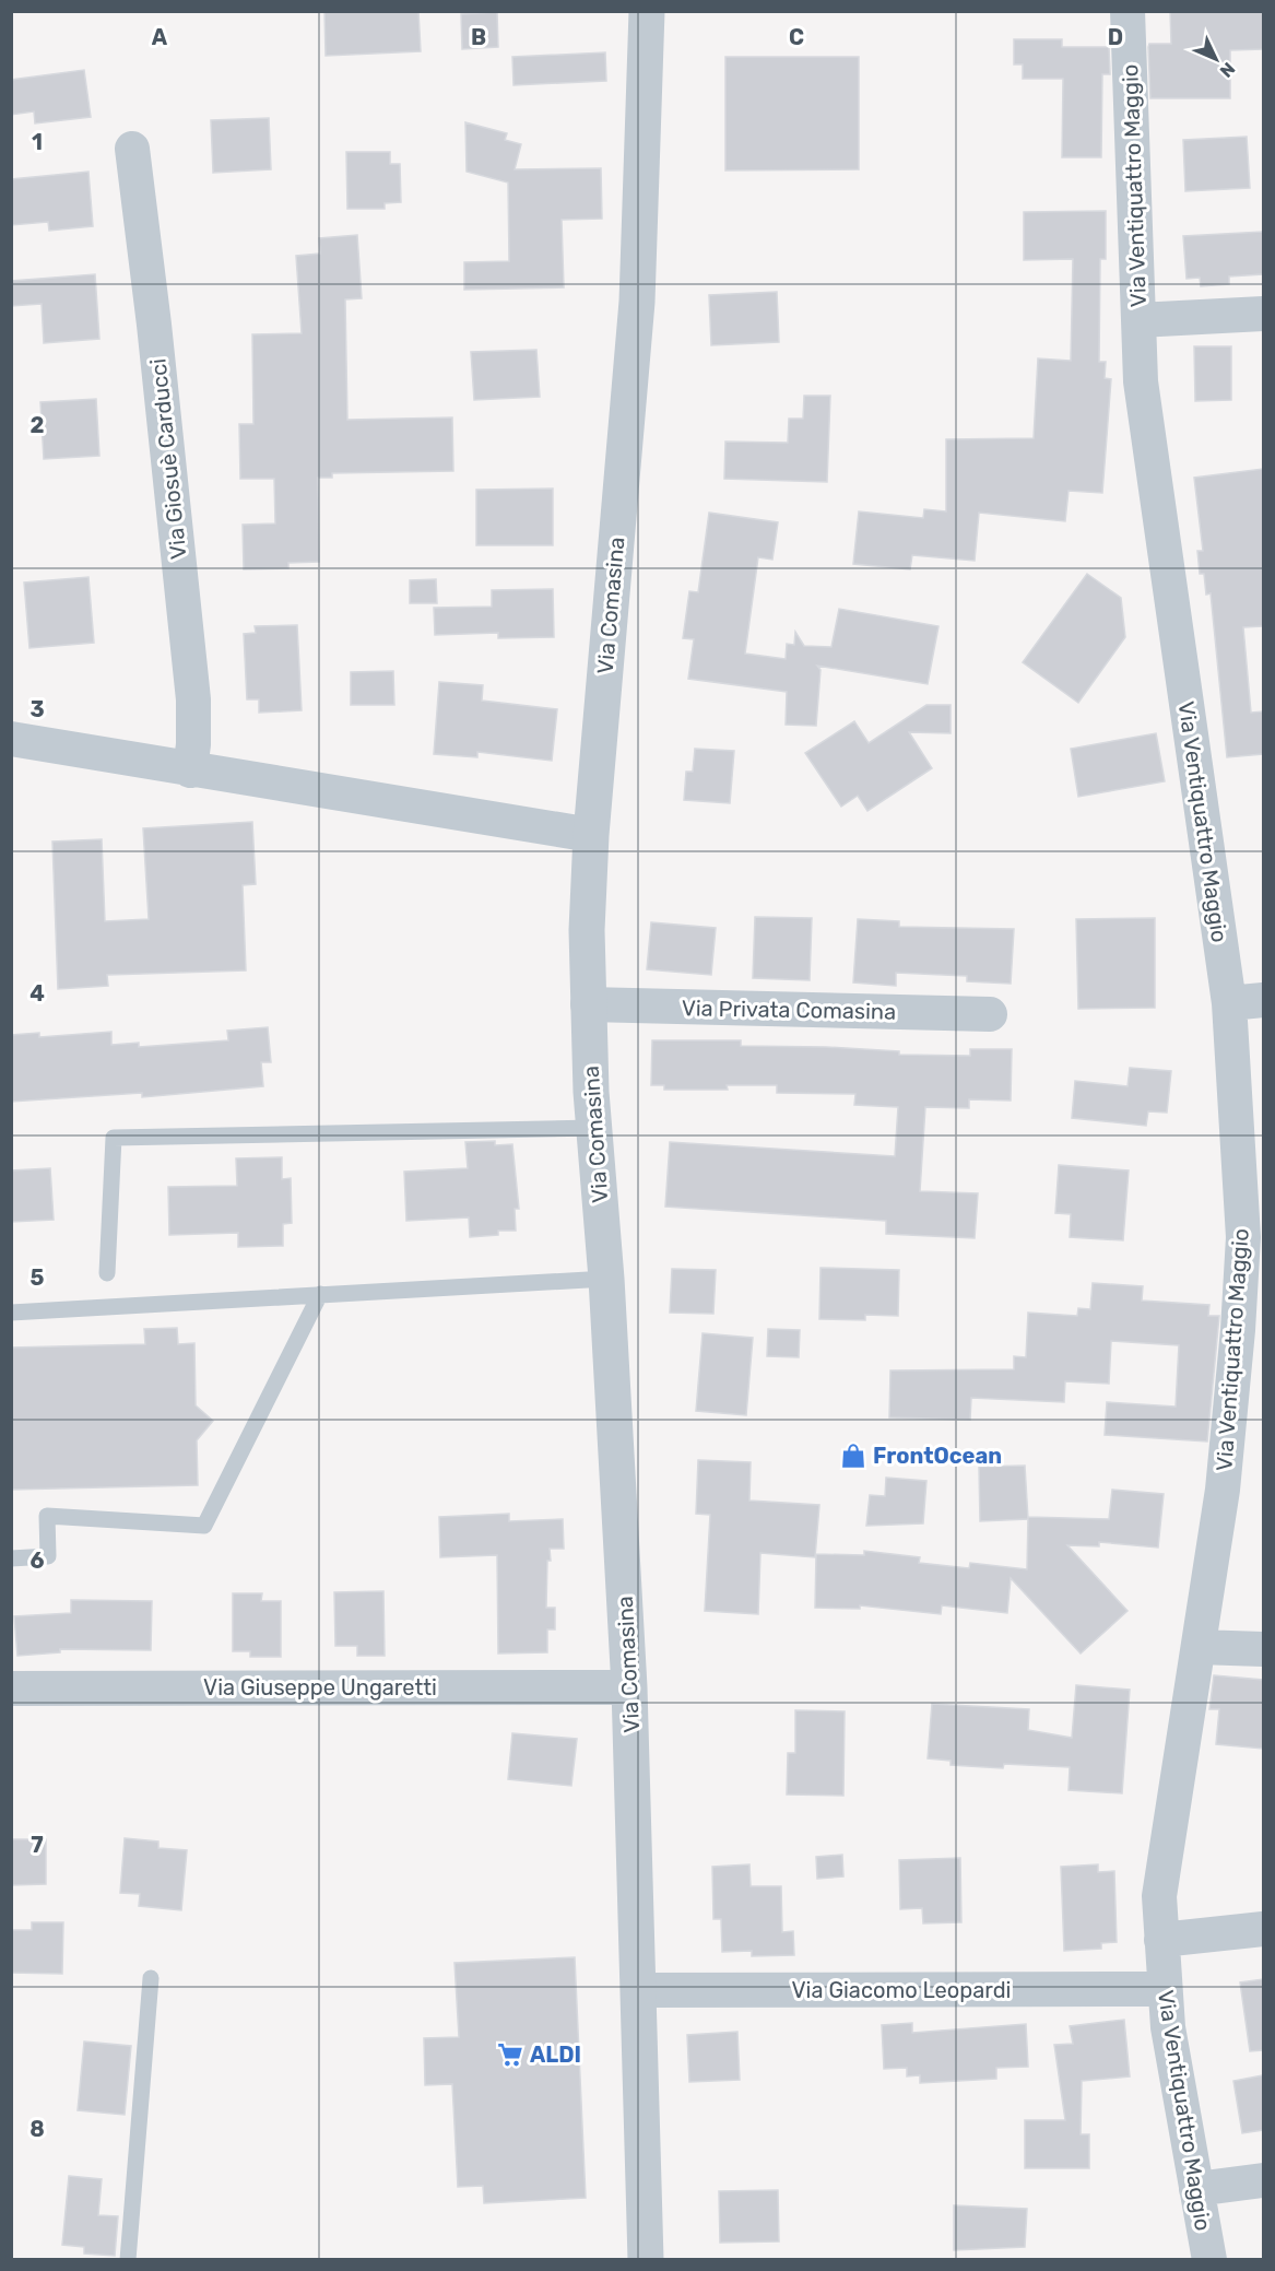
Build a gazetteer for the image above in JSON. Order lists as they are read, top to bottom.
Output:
{
  "streets": {
    "street": [
      "Via Ventiquattro Maggio",
      "Via Giosuè Carducci",
      "Via Comasina",
      "Via Privata Comasina",
      "Via Giuseppe Ungaretti",
      "Via Giacomo Leopardi"
    ]
  },
  "crossings": [
    ["Via Ventiquattro Maggio", "Via Giacomo Leopardi"],
    ["Via Comasina", "Via Privata Comasina"],
    ["Via Comasina", "Via Giuseppe Ungaretti"],
    ["Via Comasina", "Via Giacomo Leopardi"]
  ],
  "places": {
    "shop": ["FrontOcean"],
    "supermarket": ["ALDI"]
  },
  "north": "bottom right",
  "grid": {
    "columns": [
      "A",
      "B",
      "C",
      "D"
    ],
    "rows": [
      "1",
      "2",
      "3",
      "4",
      "5",
      "6",
      "7",
      "8"
    ]
  }
}
